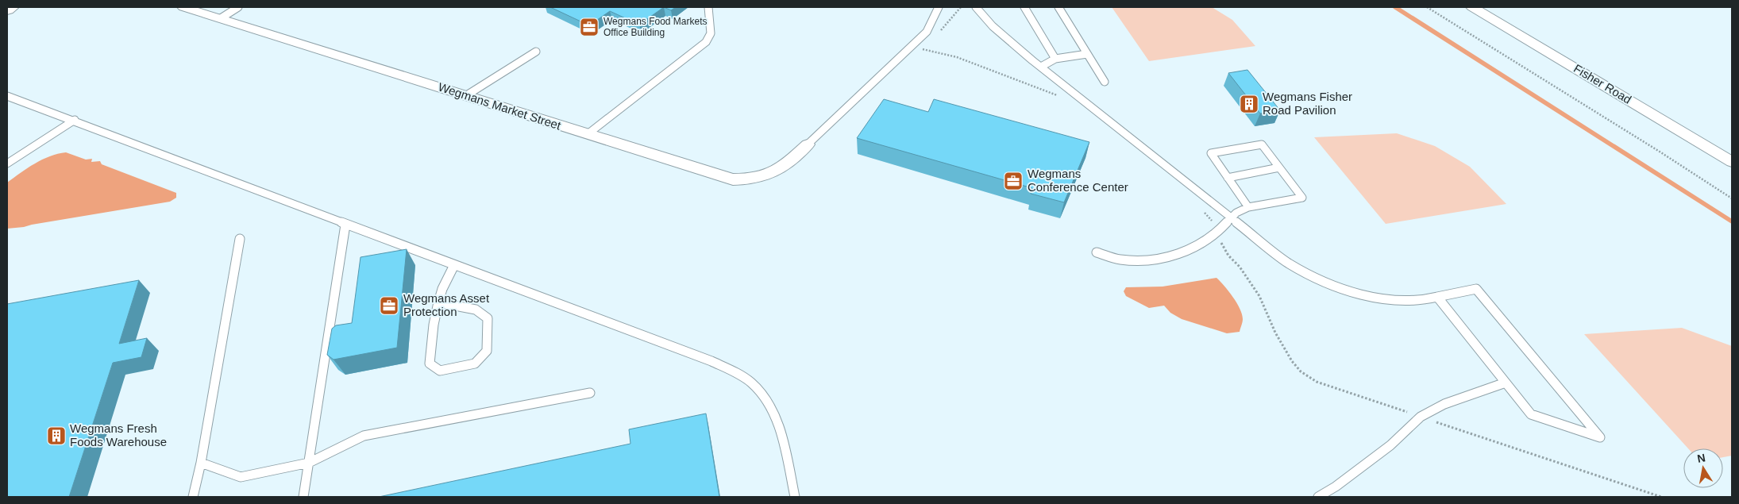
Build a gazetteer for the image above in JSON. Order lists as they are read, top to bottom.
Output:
{
  "streets": {
    "street": ["Fisher Road", "Wegmans Market Street"]
  },
  "places": {
    "office": ["Wegmans Food Markets Office Building", "Wegmans Conference Center", "Wegmans Asset Protection"],
    "building": ["Wegmans Fisher Road Pavilion", "Wegmans Fresh Foods Warehouse"]
  },
  "north": "top"
}
